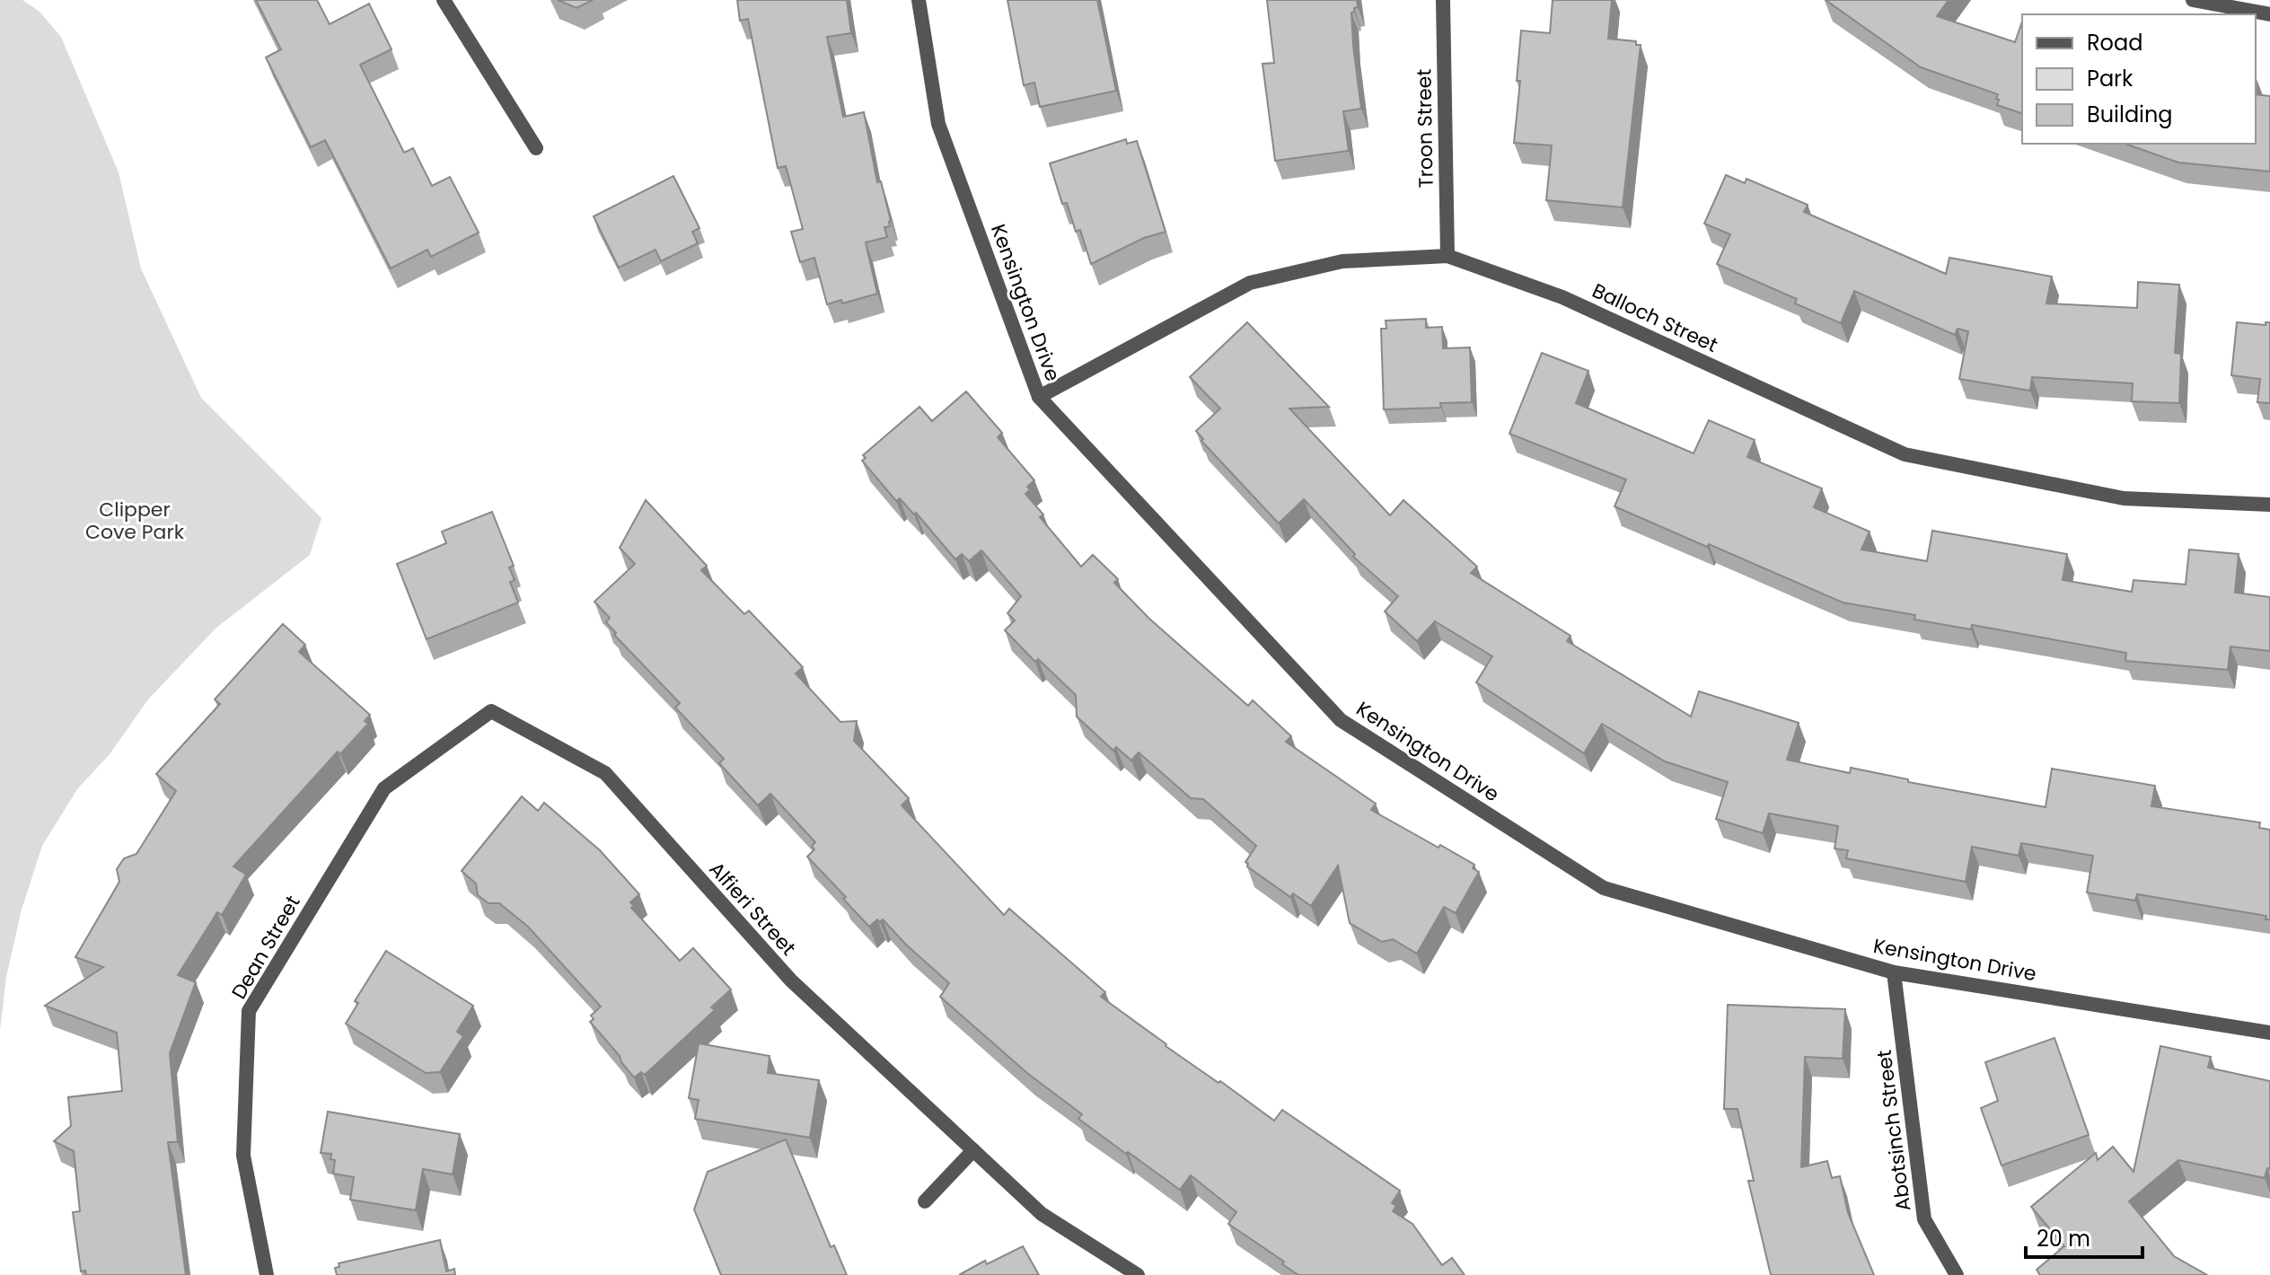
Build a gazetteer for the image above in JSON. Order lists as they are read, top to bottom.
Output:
{
  "streets": {
    "street": [
      "Troon Street",
      "Kensington Drive",
      "Balloch Street",
      "Alfieri Street",
      "Dean Street",
      "Abotsinch Street"
    ]
  },
  "crossings": [
    ["Troon Street", "Balloch Street"],
    ["Kensington Drive", "Balloch Street"],
    ["Kensington Drive", "Abotsinch Street"],
    ["Alfieri Street", "Dean Street"]
  ],
  "parks": ["Clipper Cove Park"],
  "legend": ["Road", "Park", "Building"],
  "scale_bar": "20 m"
}
